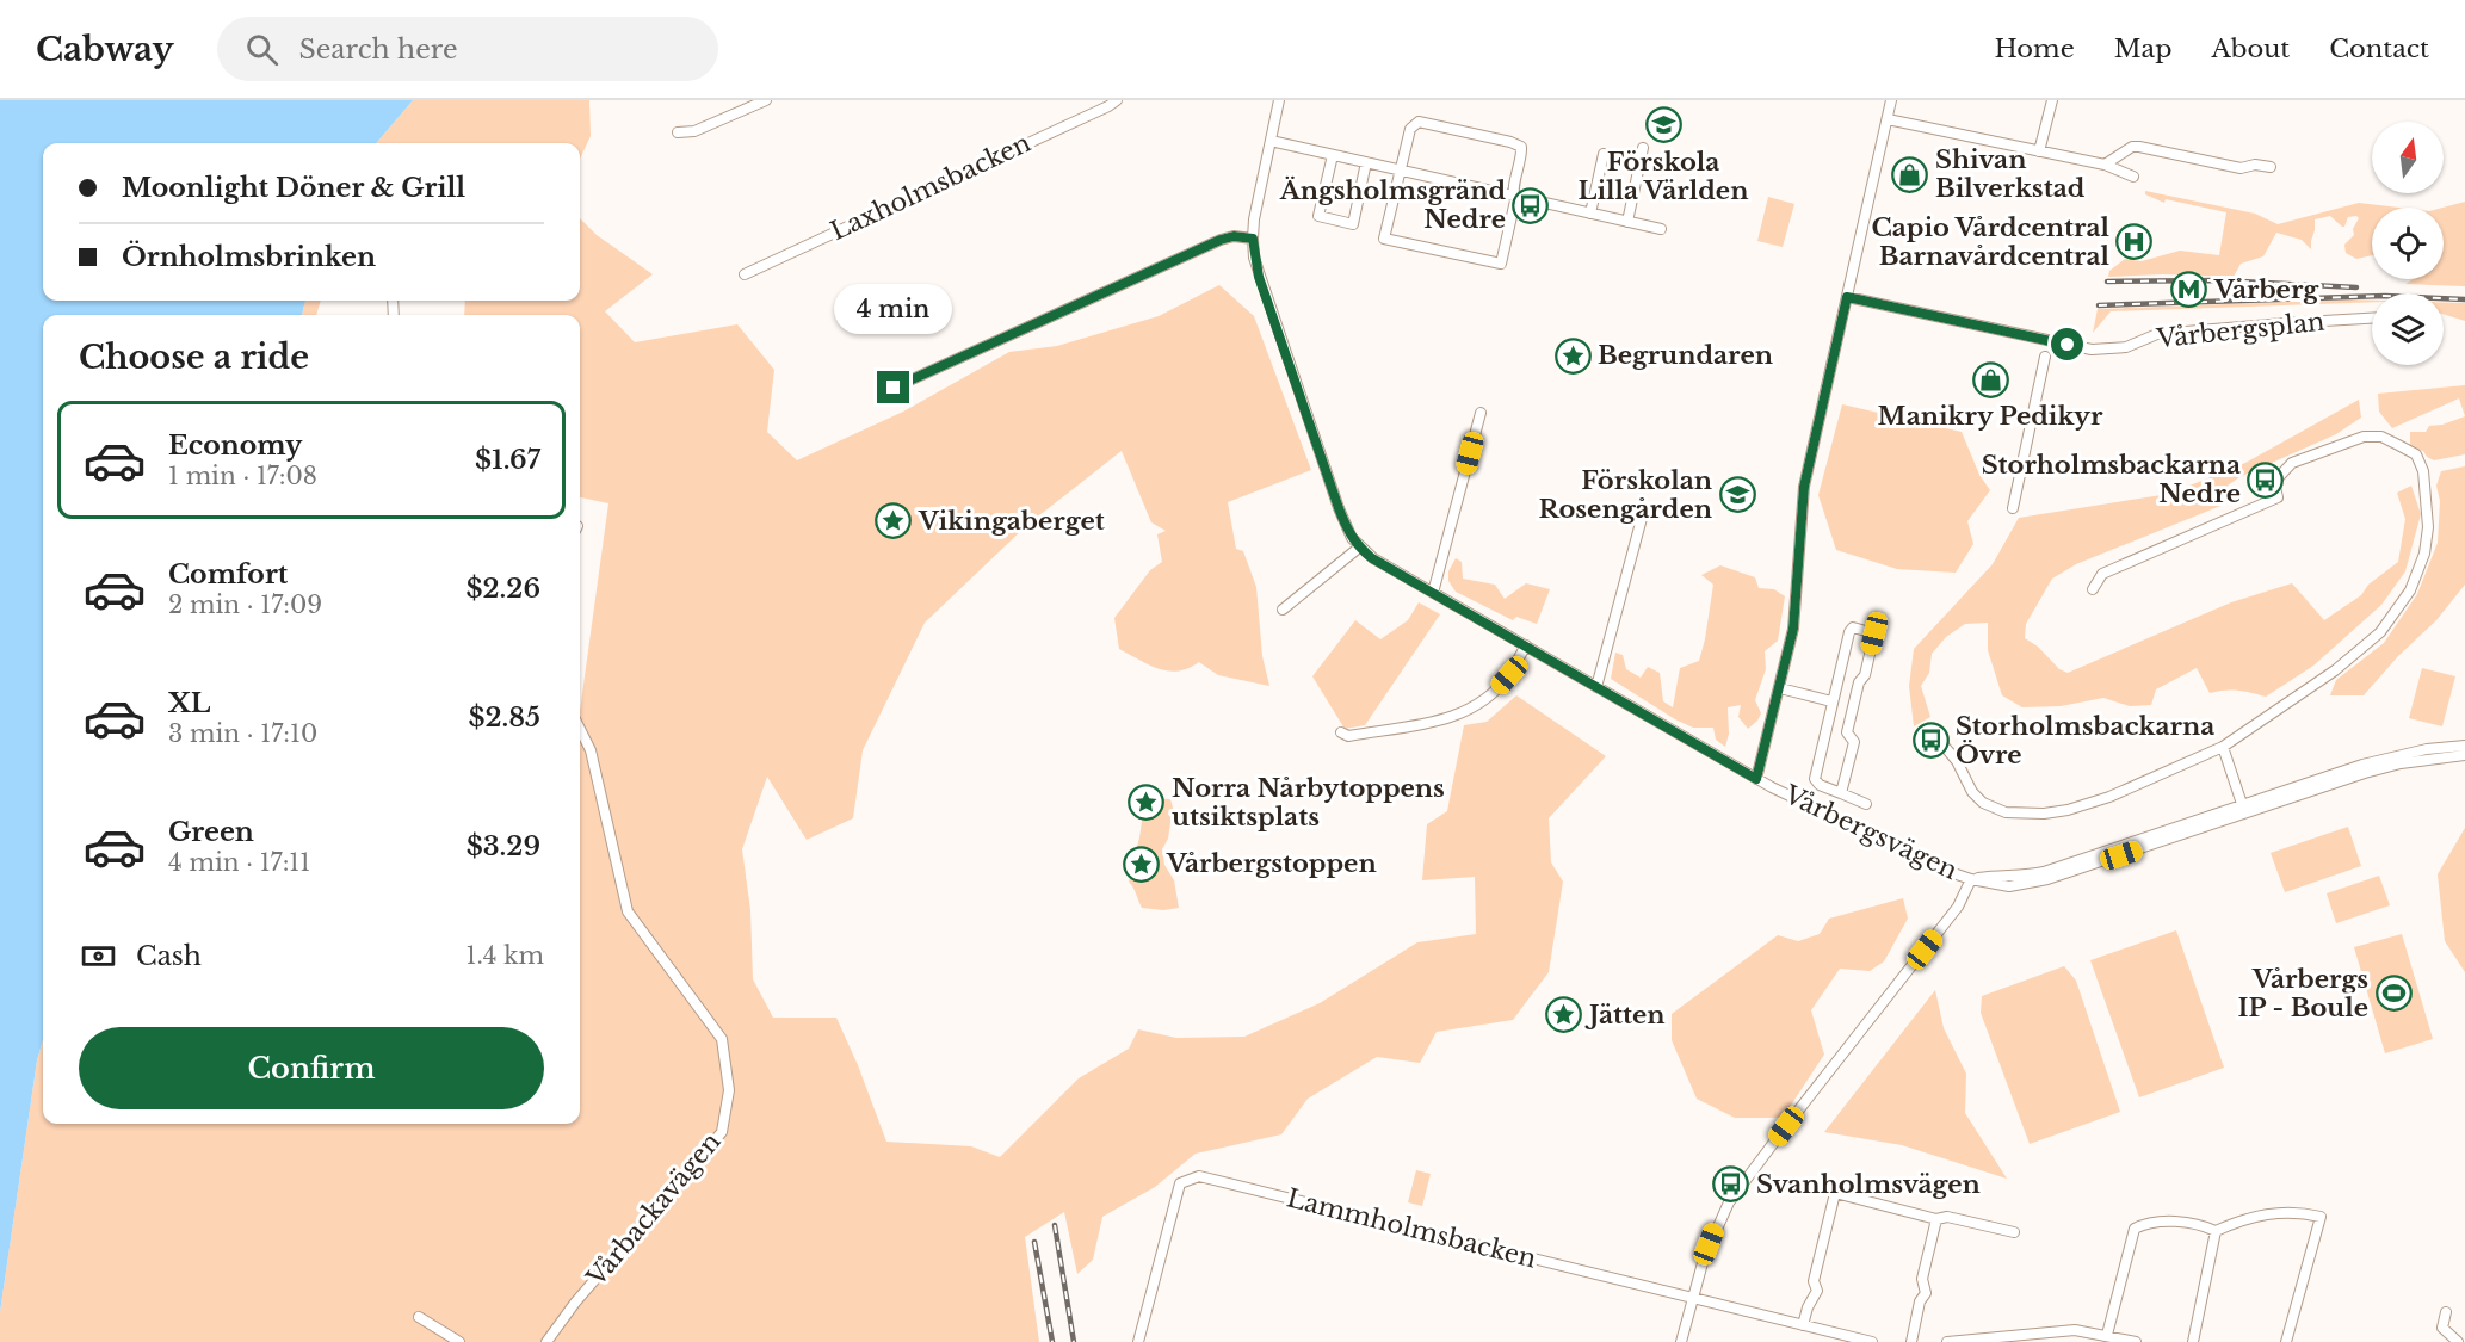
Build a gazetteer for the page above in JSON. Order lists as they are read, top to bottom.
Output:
{
  "streets": {
    "street": [
      "Laxholmsbacken",
      "Vårbergsplan",
      "Vårbergsvägen",
      "Vårbackavägen",
      "Lammholmsbacken"
    ]
  },
  "places": {
    "school or university": ["Förskola Lilla Världen", "Förskolan Rosengården"],
    "shop": ["Shivan Bilverkstad", "Manikry Pedikyr"],
    "bus stop": [
      "Ängsholmsgränd Nedre",
      "Storholmsbackarna Nedre",
      "Storholmsbackarna Övre",
      "Svanholmsvägen"
    ],
    "hospital": ["Capio Vårdcentral Barnavårdcentral"],
    "metro station": ["Vårberg"],
    "place": [
      "Begrundaren",
      "Vikingaberget",
      "Norra Nårbytoppens utsiktsplats",
      "Vårbergstoppen",
      "Jätten"
    ],
    "sports": ["Vårbergs IP - Boule"]
  },
  "north": "top",
  "page": {
    "header": "Cabway",
    "search": "Search here",
    "nav": [
      "Home",
      "Map",
      "About",
      "Contact"
    ],
    "banner": ["Moonlight Döner & Grill", "Örnholmsbrinken"],
    "bubble": "4 min",
    "heading": "Choose a ride",
    "list": [
      {
        "name": "Economy",
        "note": "1 min · 17:08",
        "value": "$1.67"
      },
      {
        "name": "Comfort",
        "note": "2 min · 17:09",
        "value": "$2.26"
      },
      {
        "name": "XL",
        "note": "3 min · 17:10",
        "value": "$2.85"
      },
      {
        "name": "Green",
        "note": "4 min · 17:11",
        "value": "$3.29"
      }
    ],
    "pay": ["Cash", "1.4 km"],
    "buttons": "Confirm"
  }
}
